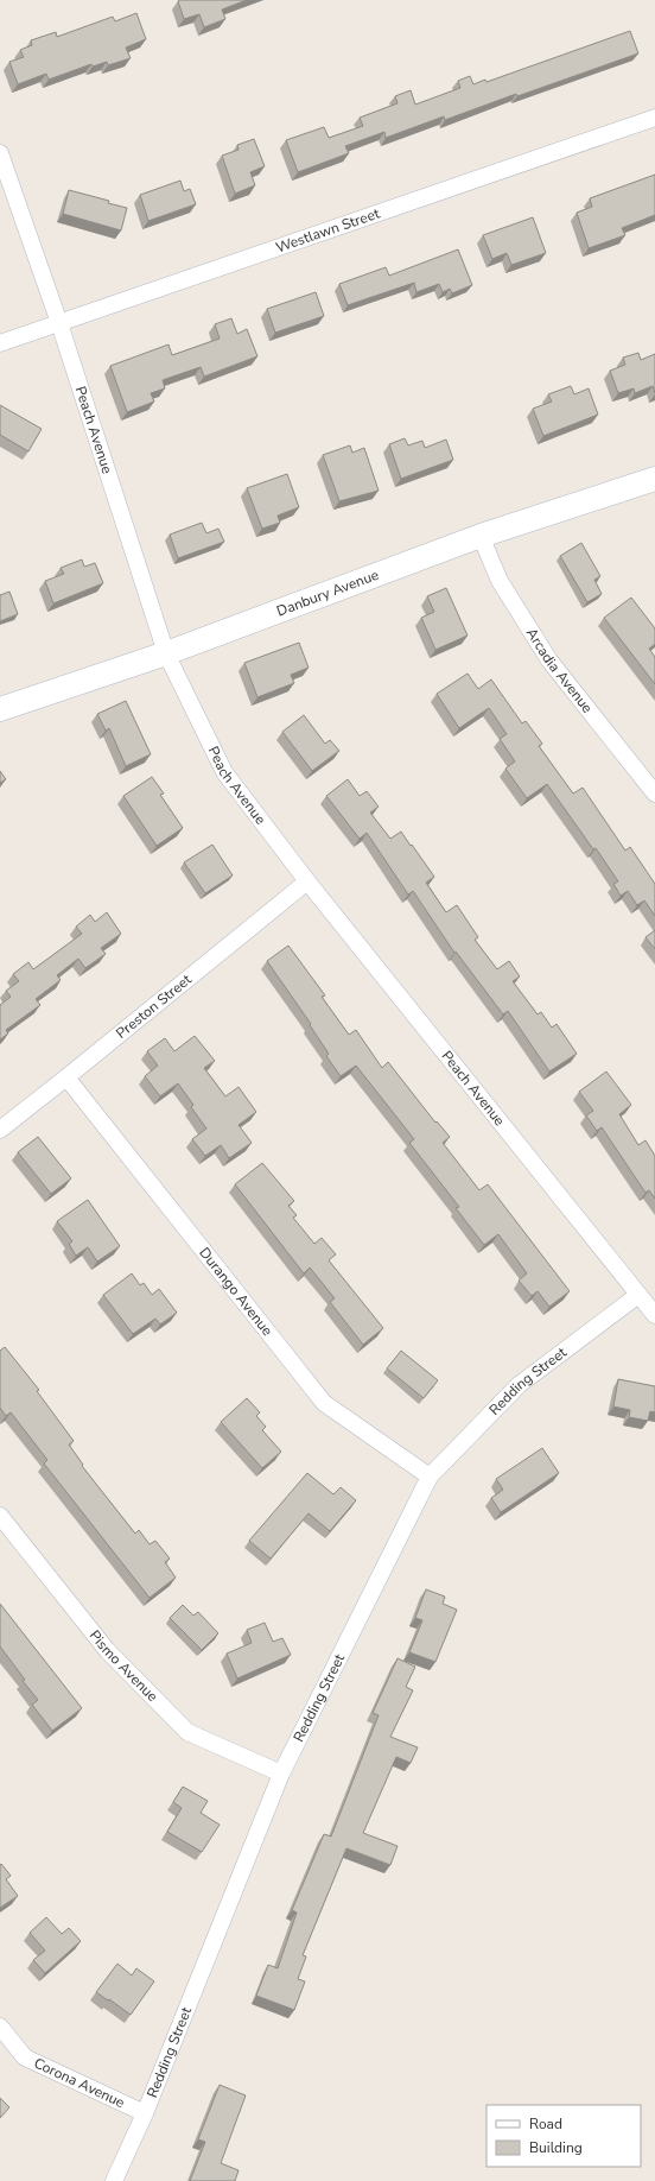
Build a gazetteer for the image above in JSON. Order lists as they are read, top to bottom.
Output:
{
  "streets": {
    "street": [
      "Westlawn Street",
      "Peach Avenue",
      "Danbury Avenue",
      "Arcadia Avenue",
      "Preston Street",
      "Durango Avenue",
      "Redding Street",
      "Pismo Avenue",
      "Corona Avenue"
    ]
  },
  "crossings": [
    ["Westlawn Street", "Peach Avenue"],
    ["Peach Avenue", "Danbury Avenue"],
    ["Peach Avenue", "Preston Street"],
    ["Peach Avenue", "Redding Street"],
    ["Danbury Avenue", "Arcadia Avenue"],
    ["Preston Street", "Durango Avenue"],
    ["Durango Avenue", "Redding Street"],
    ["Redding Street", "Pismo Avenue"],
    ["Redding Street", "Corona Avenue"]
  ],
  "legend": ["Road", "Building"]
}
